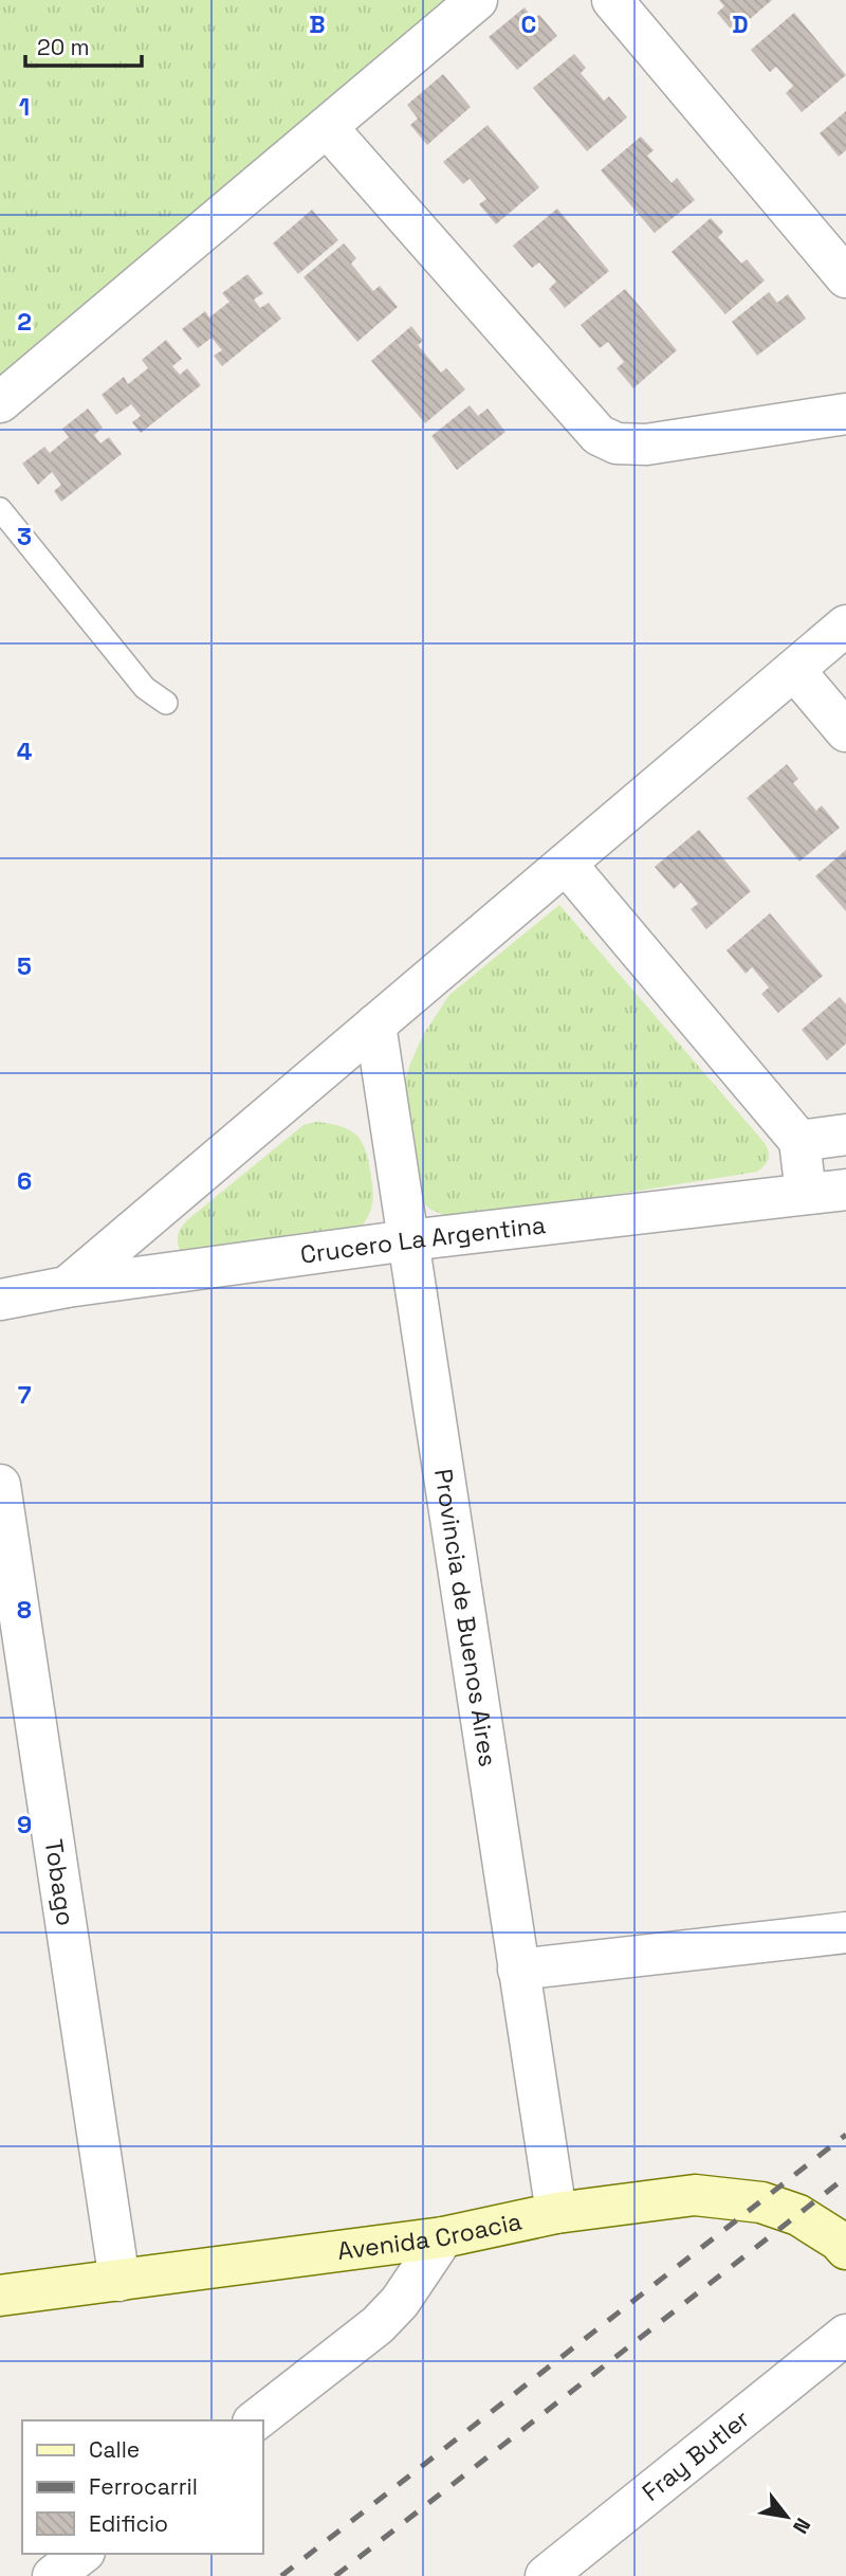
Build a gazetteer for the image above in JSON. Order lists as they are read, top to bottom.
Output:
{
  "streets": {
    "main road": ["Avenida Croacia"],
    "street": [
      "Crucero La Argentina",
      "Provincia de Buenos Aires",
      "Tobago",
      "Fray Butler"
    ]
  },
  "crossings": [
    ["Crucero La Argentina", "Provincia de Buenos Aires"],
    ["Provincia de Buenos Aires", "Avenida Croacia"],
    ["Tobago", "Avenida Croacia"]
  ],
  "legend": ["Calle", "Ferrocarril", "Edificio"],
  "scale_bar": "20 m",
  "north": "bottom right",
  "grid": {
    "columns": ["B", "C", "D"],
    "rows": [
      "1",
      "2",
      "3",
      "4",
      "5",
      "6",
      "7",
      "8",
      "9"
    ]
  }
}
